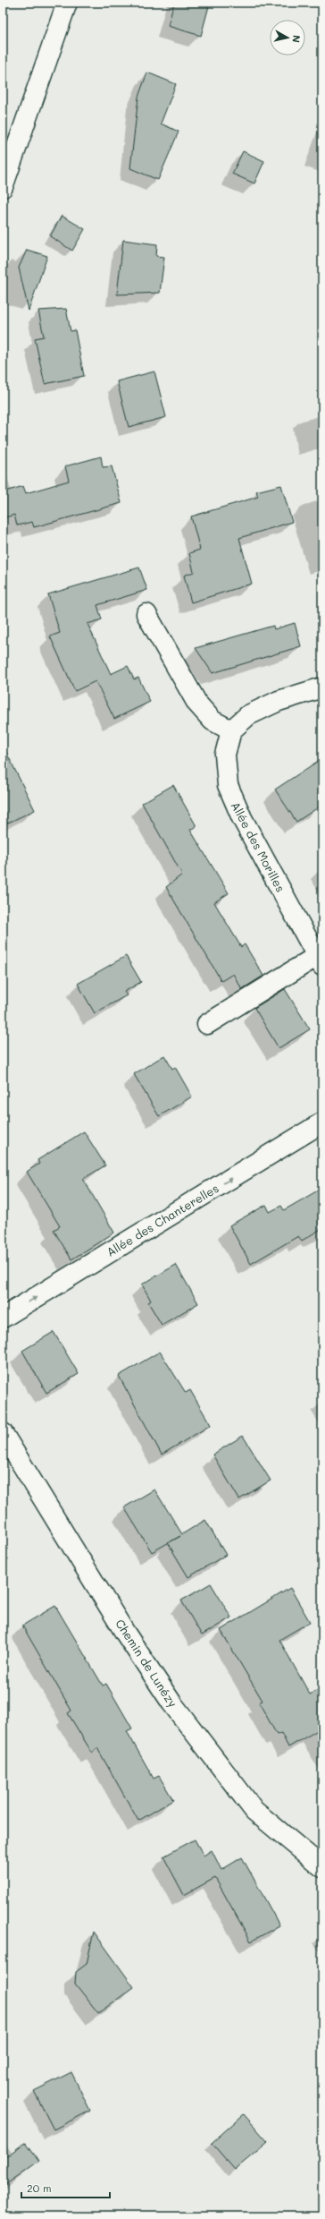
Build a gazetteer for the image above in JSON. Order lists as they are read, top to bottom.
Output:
{
  "streets": {
    "street": ["Allée des Morilles", "Allée des Chanterelles", "Chemin de Lunézy"]
  },
  "one_way": ["Allée des Chanterelles"],
  "scale_bar": "20 m",
  "north": "right"
}
